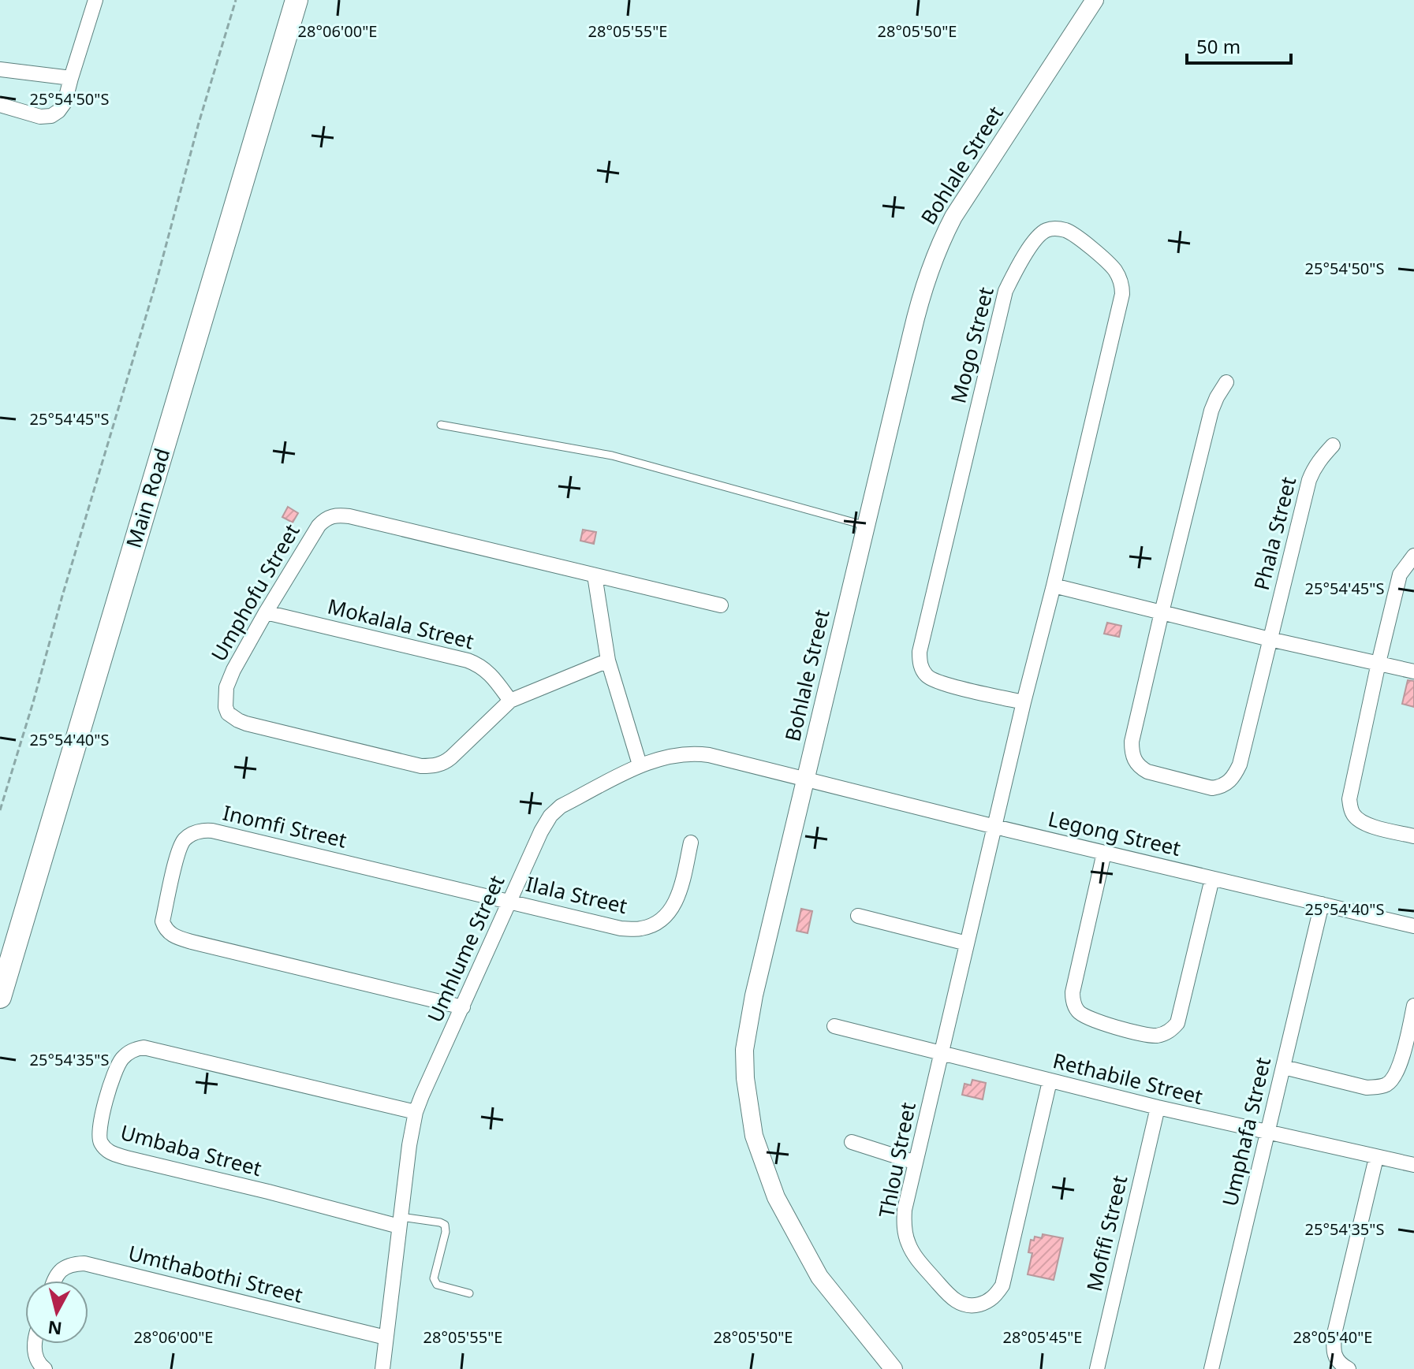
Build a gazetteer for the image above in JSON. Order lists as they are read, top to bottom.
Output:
{
  "streets": {
    "main road": ["Main Road"],
    "street": [
      "Bohlale Street",
      "Mogo Street",
      "Phala Street",
      "Umphofu Street",
      "Mokalala Street",
      "Inomfi Street",
      "Legong Street",
      "Ilala Street",
      "Umhlume Street",
      "Rethabile Street",
      "Umphafa Street",
      "Umbaba Street",
      "Thlou Street",
      "Mofifi Street",
      "Umthabothi Street"
    ]
  },
  "crossings": [
    ["Bohlale Street", "Legong Street"],
    ["Bohlale Street", "Umhlume Street"],
    ["Mogo Street", "Legong Street"],
    ["Mogo Street", "Thlou Street"],
    ["Umphofu Street", "Mokalala Street"],
    ["Inomfi Street", "Ilala Street"],
    ["Inomfi Street", "Umhlume Street"],
    ["Legong Street", "Umhlume Street"],
    ["Legong Street", "Umphafa Street"],
    ["Legong Street", "Thlou Street"],
    ["Ilala Street", "Umhlume Street"],
    ["Umhlume Street", "Umbaba Street"],
    ["Umhlume Street", "Umthabothi Street"],
    ["Rethabile Street", "Umphafa Street"],
    ["Rethabile Street", "Thlou Street"],
    ["Rethabile Street", "Mofifi Street"]
  ],
  "scale_bar": "50 m",
  "north": "bottom",
  "coordinates": [
    "28°06'00\"E",
    "28°05'55\"E",
    "28°05'50\"E",
    "25°54'50\"S",
    "25°54'45\"S",
    "25°54'40\"S",
    "25°54'35\"S",
    "28°05'45\"E",
    "28°05'40\"E"
  ]
}
